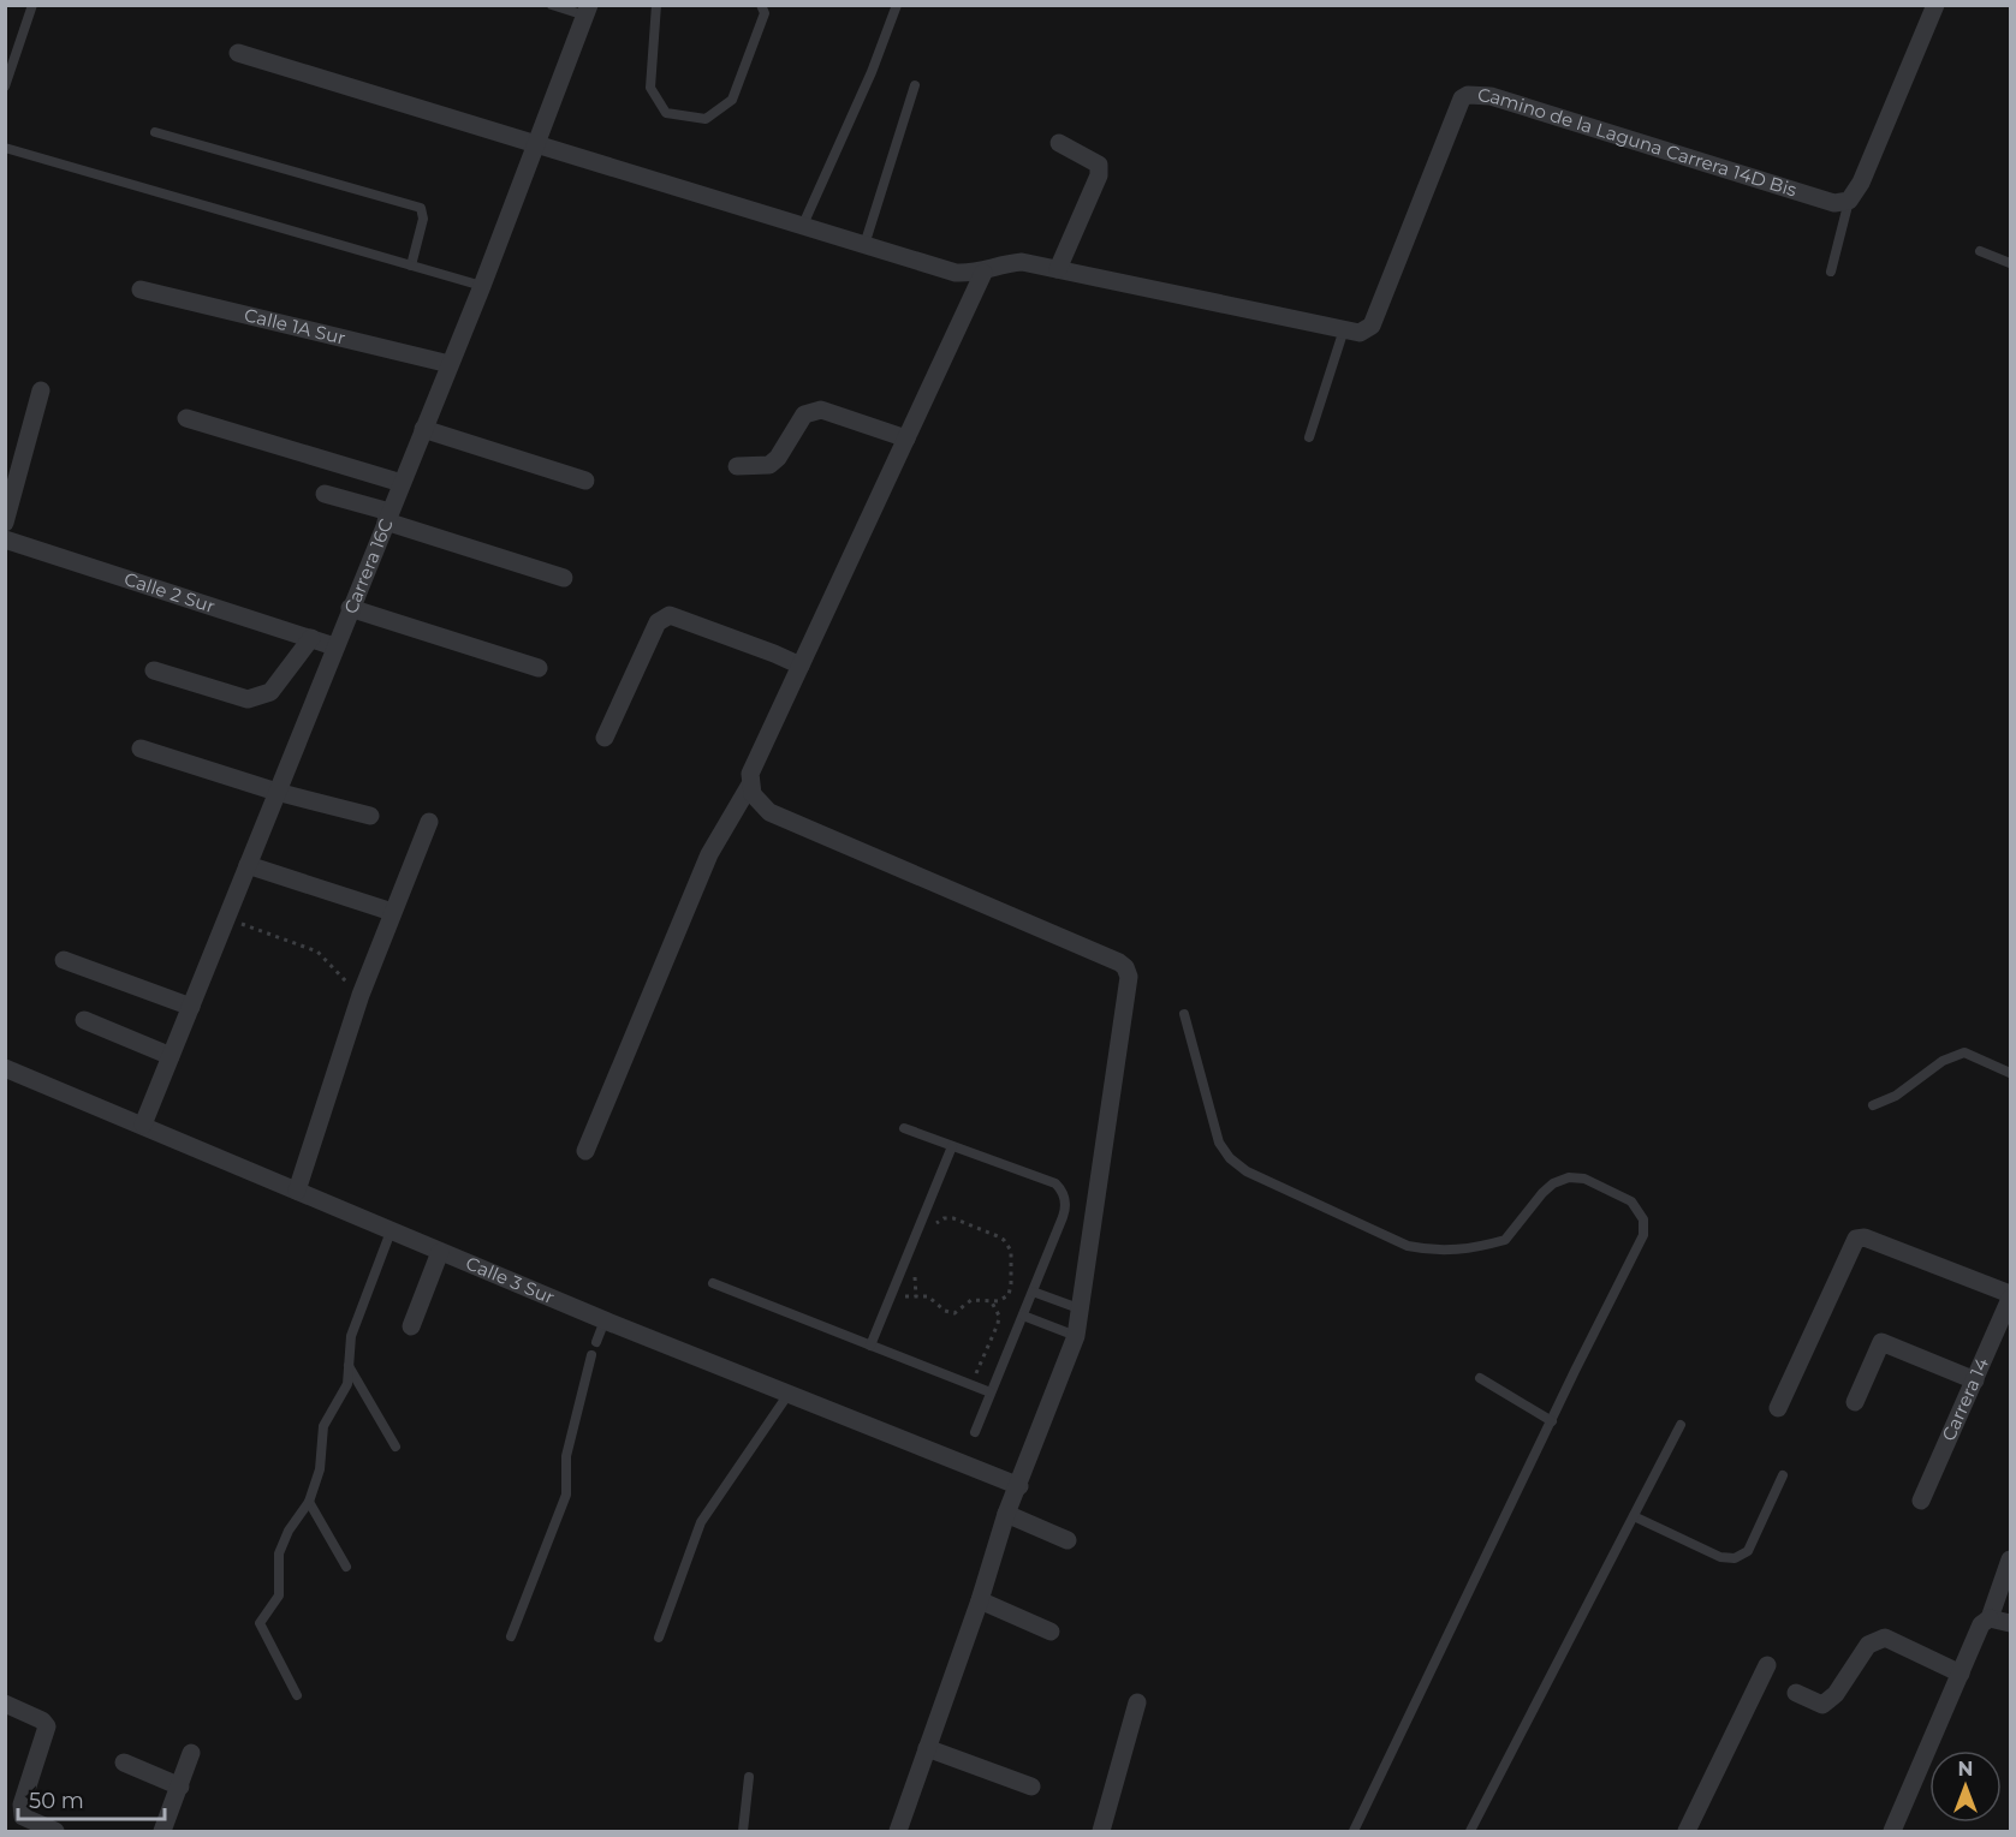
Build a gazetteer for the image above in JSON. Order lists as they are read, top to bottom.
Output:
{
  "streets": {
    "street": [
      "Camino de la Laguna Carrera 14D Bis",
      "Calle 1A Sur",
      "Carrera 16C",
      "Calle 2 Sur",
      "Calle 3 Sur",
      "Carrera 14"
    ]
  },
  "crossings": [
    ["Calle 1A Sur", "Carrera 16C"],
    ["Carrera 16C", "Calle 2 Sur"],
    ["Carrera 16C", "Calle 3 Sur"]
  ],
  "scale_bar": "50 m",
  "north": "top"
}
